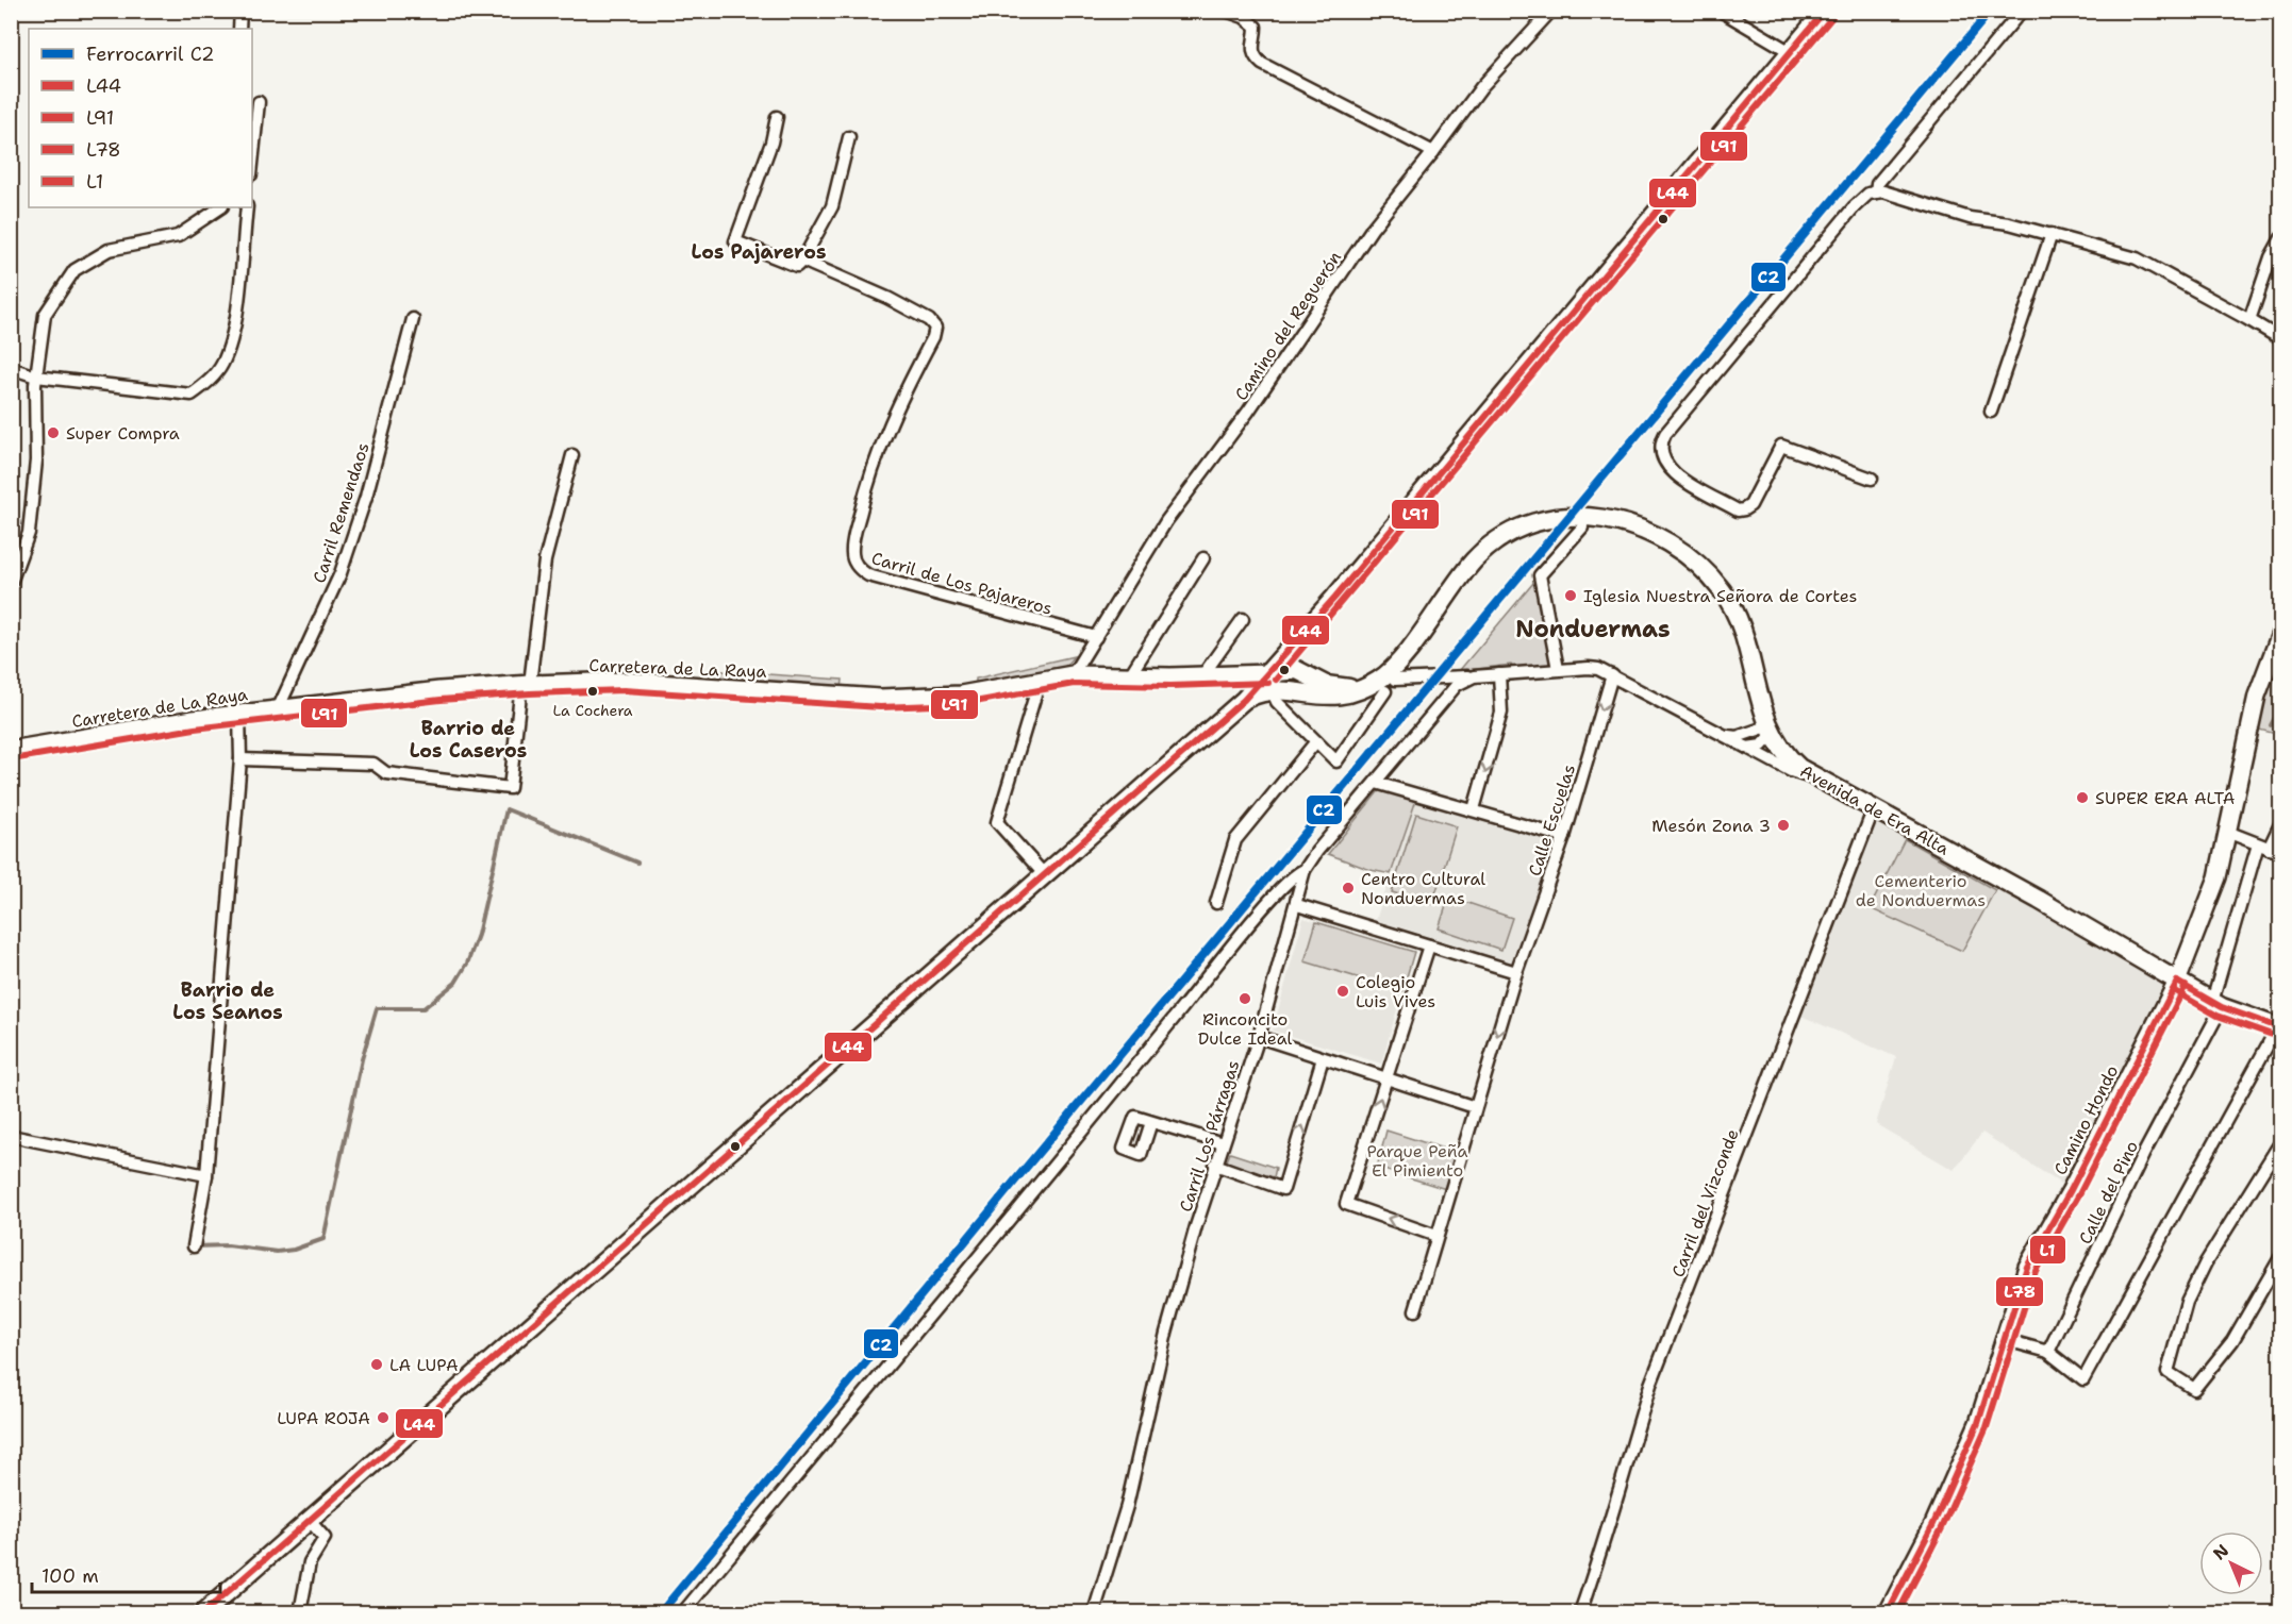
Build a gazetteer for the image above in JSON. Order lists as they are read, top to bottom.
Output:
{
  "streets": {
    "main road": ["Carretera de La Raya", "Avenida de Era Alta", "Camino Hondo"],
    "street": [
      "Camino del Reguerón",
      "Carril Remendaos",
      "Carril de Los Pajareros",
      "Calle Escuelas",
      "Carril Los Párragas",
      "Calle del Pino",
      "Carril del Vizconde"
    ]
  },
  "crossings": [
    ["Camino del Reguerón", "Carril de Los Pajareros"],
    ["Camino del Reguerón", "Carretera de La Raya"],
    ["Carril Remendaos", "Carretera de La Raya"],
    ["Avenida de Era Alta", "Camino Hondo"],
    ["Avenida de Era Alta", "Calle del Pino"],
    ["Avenida de Era Alta", "Carril del Vizconde"]
  ],
  "districts": [
    "Los Pajareros",
    "Nonduermas",
    "Barrio de Los Caseros",
    "Barrio de Los Seanos"
  ],
  "parks": ["Cementerio de Nonduermas", "Parque Peña El Pimiento"],
  "places": [
    "Super Compra",
    "Iglesia Nuestra Señora de Cortes",
    "La Cochera",
    "SUPER ERA ALTA",
    "Mesón Zona 3",
    "Centro Cultural Nonduermas",
    "Colegio Luis Vives",
    "Rinconcito Dulce Ideal",
    "LA LUPA",
    "LUPA ROJA"
  ],
  "lines": [
    "rail line C2",
    "transit line L44",
    "transit line L91",
    "transit line L78",
    "transit line L1"
  ],
  "legend": [
    "Ferrocarril C2",
    "L44",
    "L91",
    "L78",
    "L1"
  ],
  "scale_bar": "100 m",
  "north": "top left"
}
